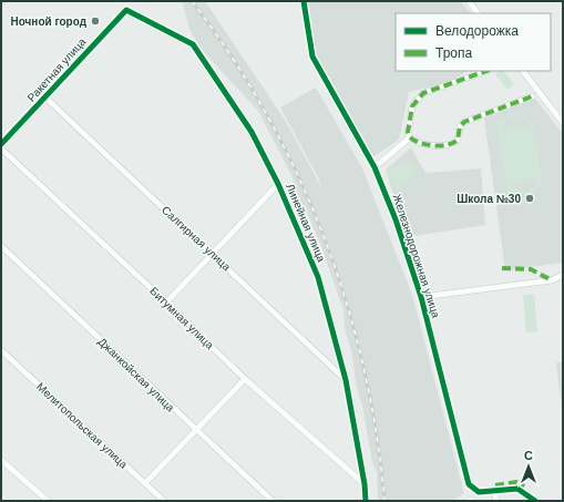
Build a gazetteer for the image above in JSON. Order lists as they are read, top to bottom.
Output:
{
  "streets": {
    "street": [
      "Ракетная улица",
      "Линейная улица",
      "Салгирная улица",
      "Железнодорожная улица",
      "Битумная улица",
      "Джанкойская улица",
      "Мелитопольская улица"
    ]
  },
  "crossings": [
    ["Ракетная улица", "Линейная улица"],
    ["Ракетная улица", "Салгирная улица"],
    ["Линейная улица", "Салгирная улица"],
    ["Линейная улица", "Битумная улица"]
  ],
  "places": ["Ночной город", "Школа №30"],
  "legend": ["Велодорожка", "Тропа"],
  "north": "top"
}
